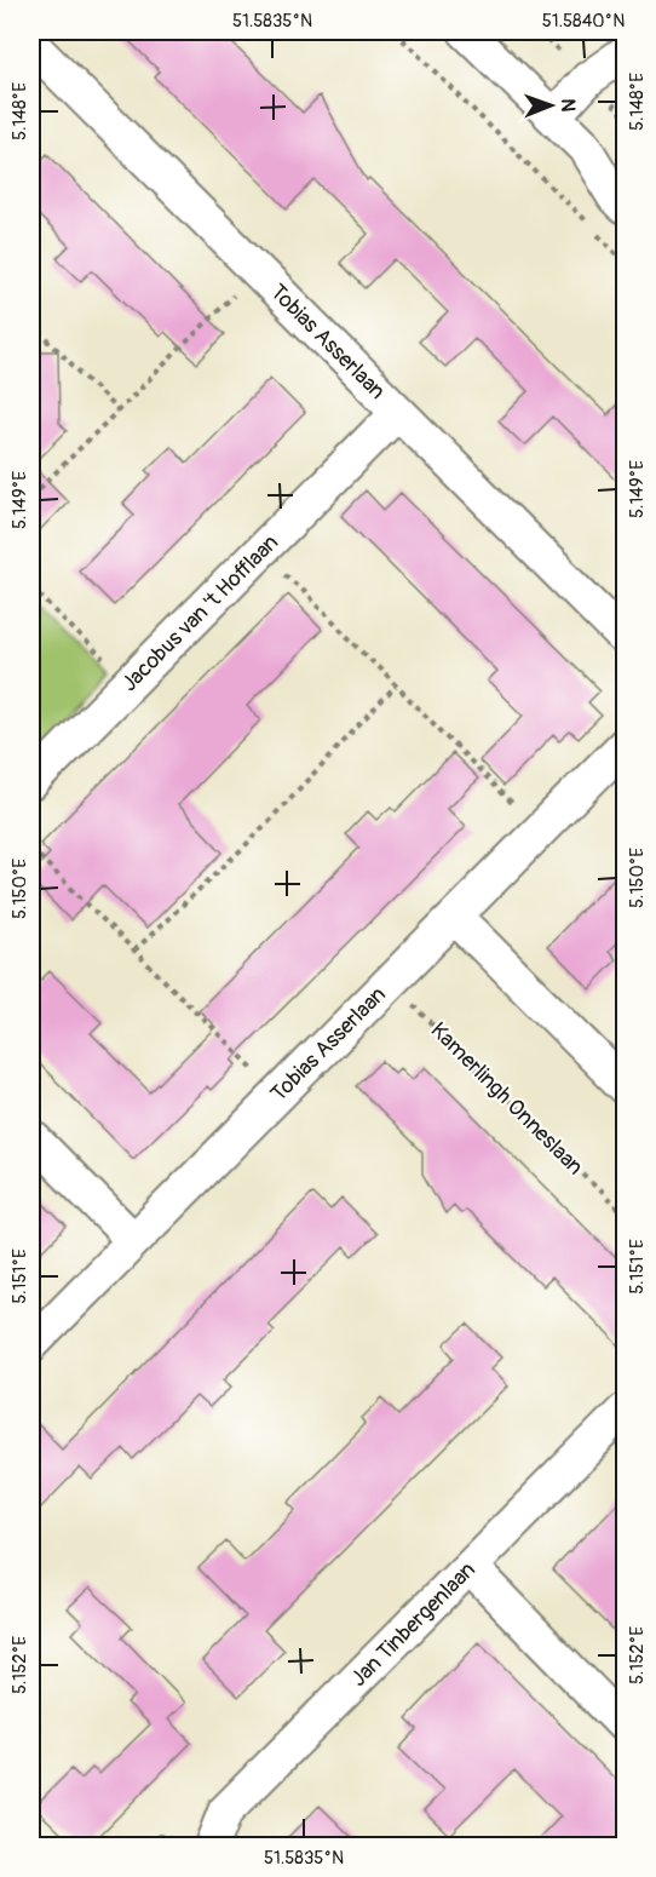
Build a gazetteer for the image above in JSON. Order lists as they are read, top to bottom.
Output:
{
  "streets": {
    "street": ["Tobias Asserlaan", "Jacobus van 't Hofflaan", "Jan Tinbergenlaan"],
    "path": ["Kamerlingh Onneslaan"]
  },
  "crossings": [
    ["Tobias Asserlaan", "Jacobus van 't Hofflaan"],
    ["Tobias Asserlaan", "Kamerlingh Onneslaan"]
  ],
  "north": "right",
  "coordinates": [
    "51.5835°N",
    "51.5840°N",
    "5.148°E",
    "5.149°E",
    "5.150°E",
    "5.151°E",
    "5.152°E"
  ]
}
